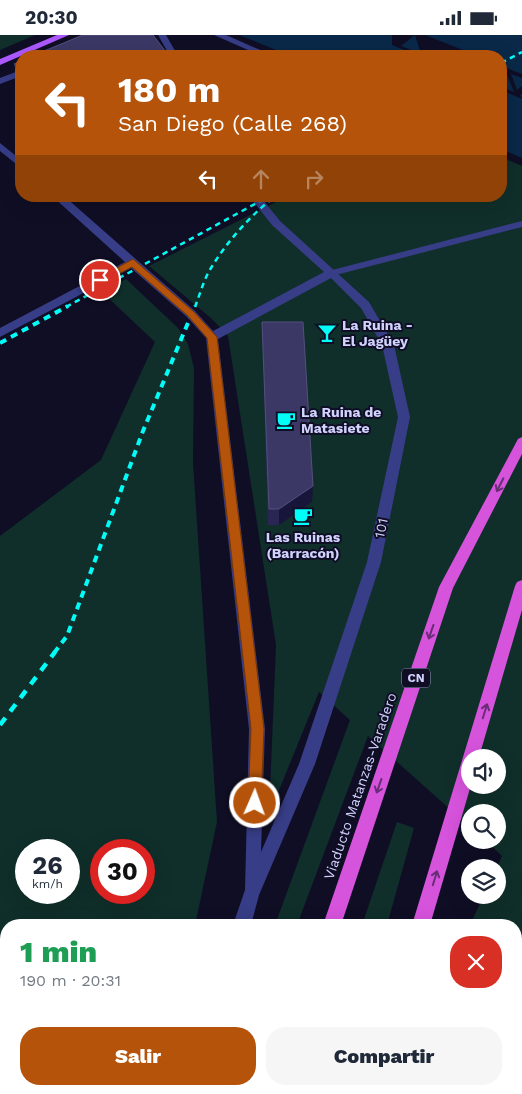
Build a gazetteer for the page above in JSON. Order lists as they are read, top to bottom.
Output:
{
  "streets": {
    "highway": ["CN", "Viaducto Matanzas-Varadero"],
    "street": ["101"]
  },
  "places": {
    "bar": ["La Ruina - El Jagüey"],
    "cafe": ["La Ruina de Matasiete", "Las Ruinas (Barracón)"]
  },
  "page": {
    "status": "20:30",
    "turn": ["180 m", "San Diego (Calle 268)"],
    "speed": "26 km/h",
    "limit": "30",
    "heading": ["1 min", "190 m · 20:31"],
    "buttons": ["Salir", "Compartir"]
  }
}
